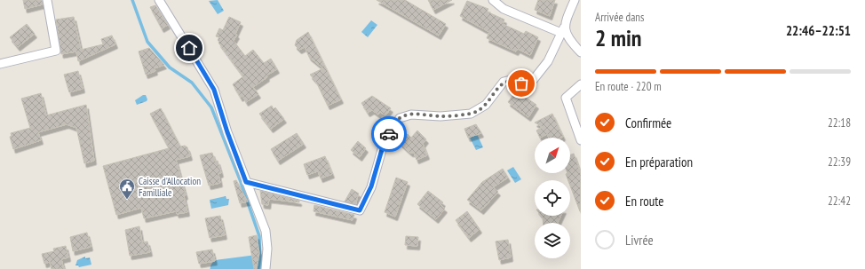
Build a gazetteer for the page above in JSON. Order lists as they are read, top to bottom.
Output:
{
  "places": {
    "public building": ["Caisse d'Allocation Familliale"]
  },
  "north": "top right",
  "page": {
    "heading": ["2 min", "Arrivée dans", "22:46–22:51"],
    "bar": "En route · 220 m",
    "list": [
      ["Confirmée", "22:18"],
      ["En préparation", "22:39"],
      ["En route", "22:42"],
      "Livrée"
    ]
  }
}
